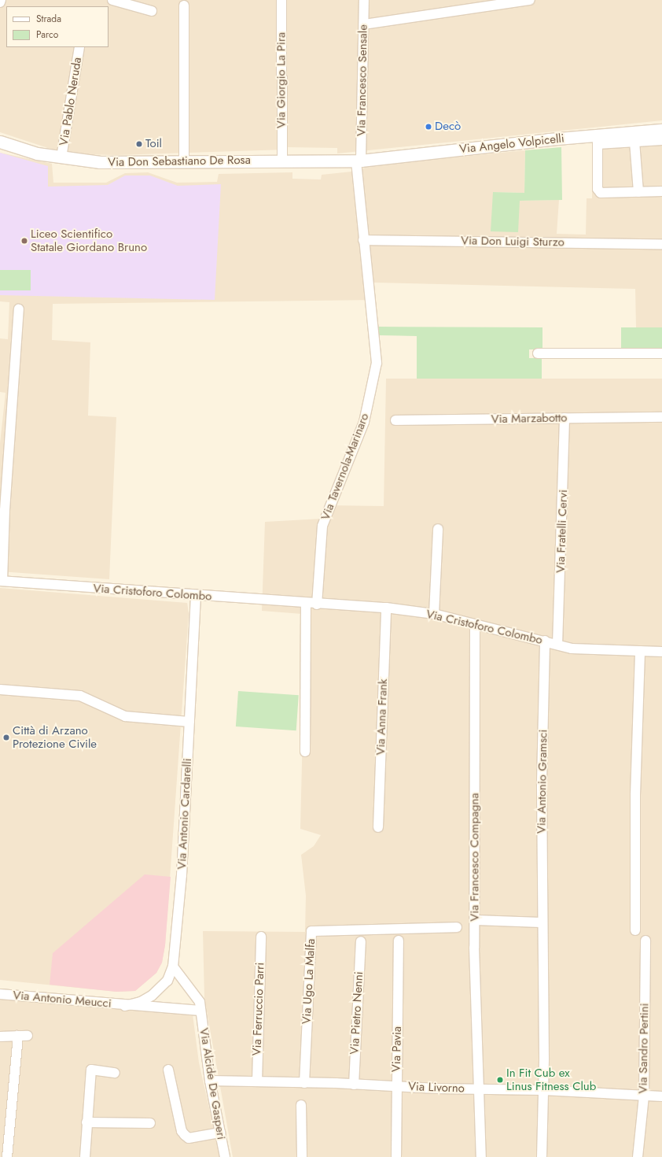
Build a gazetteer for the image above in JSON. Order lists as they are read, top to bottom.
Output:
{
  "streets": {
    "street": [
      "Via Giorgio La Pira",
      "Via Francesco Sensale",
      "Via Pablo Neruda",
      "Via Angelo Volpicelli",
      "Via Don Sebastiano De Rosa",
      "Via Don Luigi Sturzo",
      "Via Marzabotto",
      "Via Tavernola-Marinaro",
      "Via Fratelli Cervi",
      "Via Cristoforo Colombo",
      "Via Anna Frank",
      "Via Antonio Gramsci",
      "Via Antonio Cardarelli",
      "Via Francesco Compagna",
      "Via Ugo La Malfa",
      "Via Antonio Meucci",
      "Via Ferruccio Parri",
      "Via Pietro Nenni",
      "Via Sandro Pertini",
      "Via Pavia",
      "Via Alcide De Gasperi",
      "Via Livorno"
    ]
  },
  "crossings": [
    ["Via Giorgio La Pira", "Via Don Sebastiano De Rosa"],
    ["Via Francesco Sensale", "Via Angelo Volpicelli"],
    ["Via Francesco Sensale", "Via Don Sebastiano De Rosa"],
    ["Via Francesco Sensale", "Via Tavernola-Marinaro"],
    ["Via Pablo Neruda", "Via Don Sebastiano De Rosa"],
    ["Via Angelo Volpicelli", "Via Don Sebastiano De Rosa"],
    ["Via Angelo Volpicelli", "Via Tavernola-Marinaro"],
    ["Via Don Sebastiano De Rosa", "Via Tavernola-Marinaro"],
    ["Via Don Luigi Sturzo", "Via Tavernola-Marinaro"],
    ["Via Marzabotto", "Via Fratelli Cervi"],
    ["Via Tavernola-Marinaro", "Via Cristoforo Colombo"],
    ["Via Fratelli Cervi", "Via Cristoforo Colombo"],
    ["Via Cristoforo Colombo", "Via Anna Frank"],
    ["Via Cristoforo Colombo", "Via Antonio Gramsci"],
    ["Via Cristoforo Colombo", "Via Antonio Cardarelli"],
    ["Via Cristoforo Colombo", "Via Francesco Compagna"],
    ["Via Antonio Gramsci", "Via Livorno"],
    ["Via Antonio Cardarelli", "Via Antonio Meucci"],
    ["Via Antonio Cardarelli", "Via Alcide De Gasperi"],
    ["Via Francesco Compagna", "Via Livorno"],
    ["Via Ugo La Malfa", "Via Livorno"],
    ["Via Ferruccio Parri", "Via Livorno"],
    ["Via Pietro Nenni", "Via Livorno"],
    ["Via Sandro Pertini", "Via Livorno"],
    ["Via Pavia", "Via Livorno"],
    ["Via Alcide De Gasperi", "Via Livorno"]
  ],
  "places": [
    "Decò",
    "Toil",
    "Liceo Scientifico Statale Giordano Bruno",
    "Città di Arzano Protezione Civile",
    "In Fit Cub ex Linus Fitness Club"
  ],
  "legend": ["Strada", "Parco"]
}
